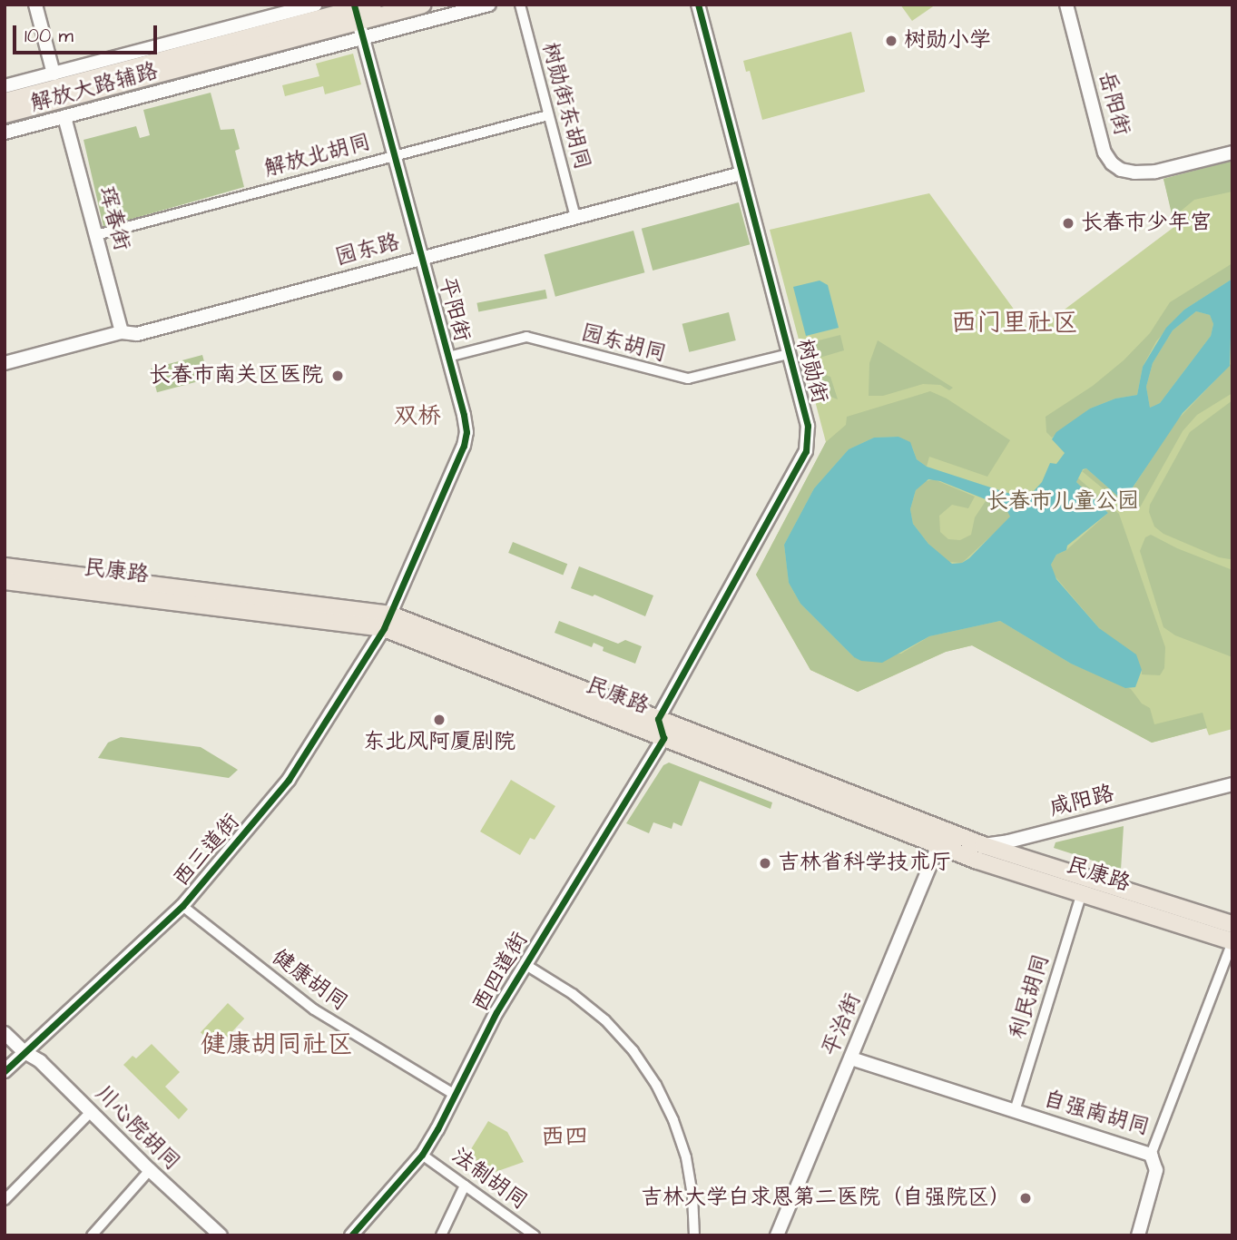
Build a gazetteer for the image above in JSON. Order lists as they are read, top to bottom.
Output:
{
  "streets": {
    "main road": ["民康路"],
    "street": [
      "解放大路辅路",
      "岳阳街",
      "树勋街东胡同",
      "解放北胡同",
      "珲春街",
      "园东路",
      "平阳街",
      "园东胡同",
      "树勋街",
      "咸阳路",
      "西三道街",
      "西四道街",
      "健康胡同",
      "利民胡同",
      "平治街",
      "自强南胡同",
      "川心院胡同",
      "法制胡同"
    ]
  },
  "crossings": [
    ["解放大路辅路", "珲春街"],
    ["解放大路辅路", "平阳街"],
    ["树勋街东胡同", "解放北胡同"],
    ["树勋街东胡同", "园东路"],
    ["解放北胡同", "珲春街"],
    ["解放北胡同", "平阳街"],
    ["珲春街", "园东路"],
    ["园东路", "平阳街"],
    ["园东路", "树勋街"],
    ["平阳街", "园东胡同"],
    ["平阳街", "民康路"],
    ["平阳街", "西三道街"],
    ["园东胡同", "树勋街"],
    ["树勋街", "民康路"],
    ["民康路", "咸阳路"],
    ["民康路", "西三道街"],
    ["民康路", "西四道街"],
    ["民康路", "利民胡同"],
    ["民康路", "平治街"],
    ["民康路", "自强南胡同"],
    ["西三道街", "健康胡同"],
    ["西三道街", "川心院胡同"],
    ["西四道街", "健康胡同"],
    ["西四道街", "法制胡同"],
    ["利民胡同", "自强南胡同"],
    ["平治街", "自强南胡同"]
  ],
  "districts": [
    "西门里社区",
    "双桥",
    "健康胡同社区",
    "西四"
  ],
  "parks": ["长春市儿童公园"],
  "places": [
    "树勋小学",
    "长春市少年宫",
    "长春市南关区医院",
    "东北风阿厦剧院",
    "吉林省科学技术厅",
    "吉林大学白求恩第二医院（自强院区）"
  ],
  "scale_bar": "100 m"
}
